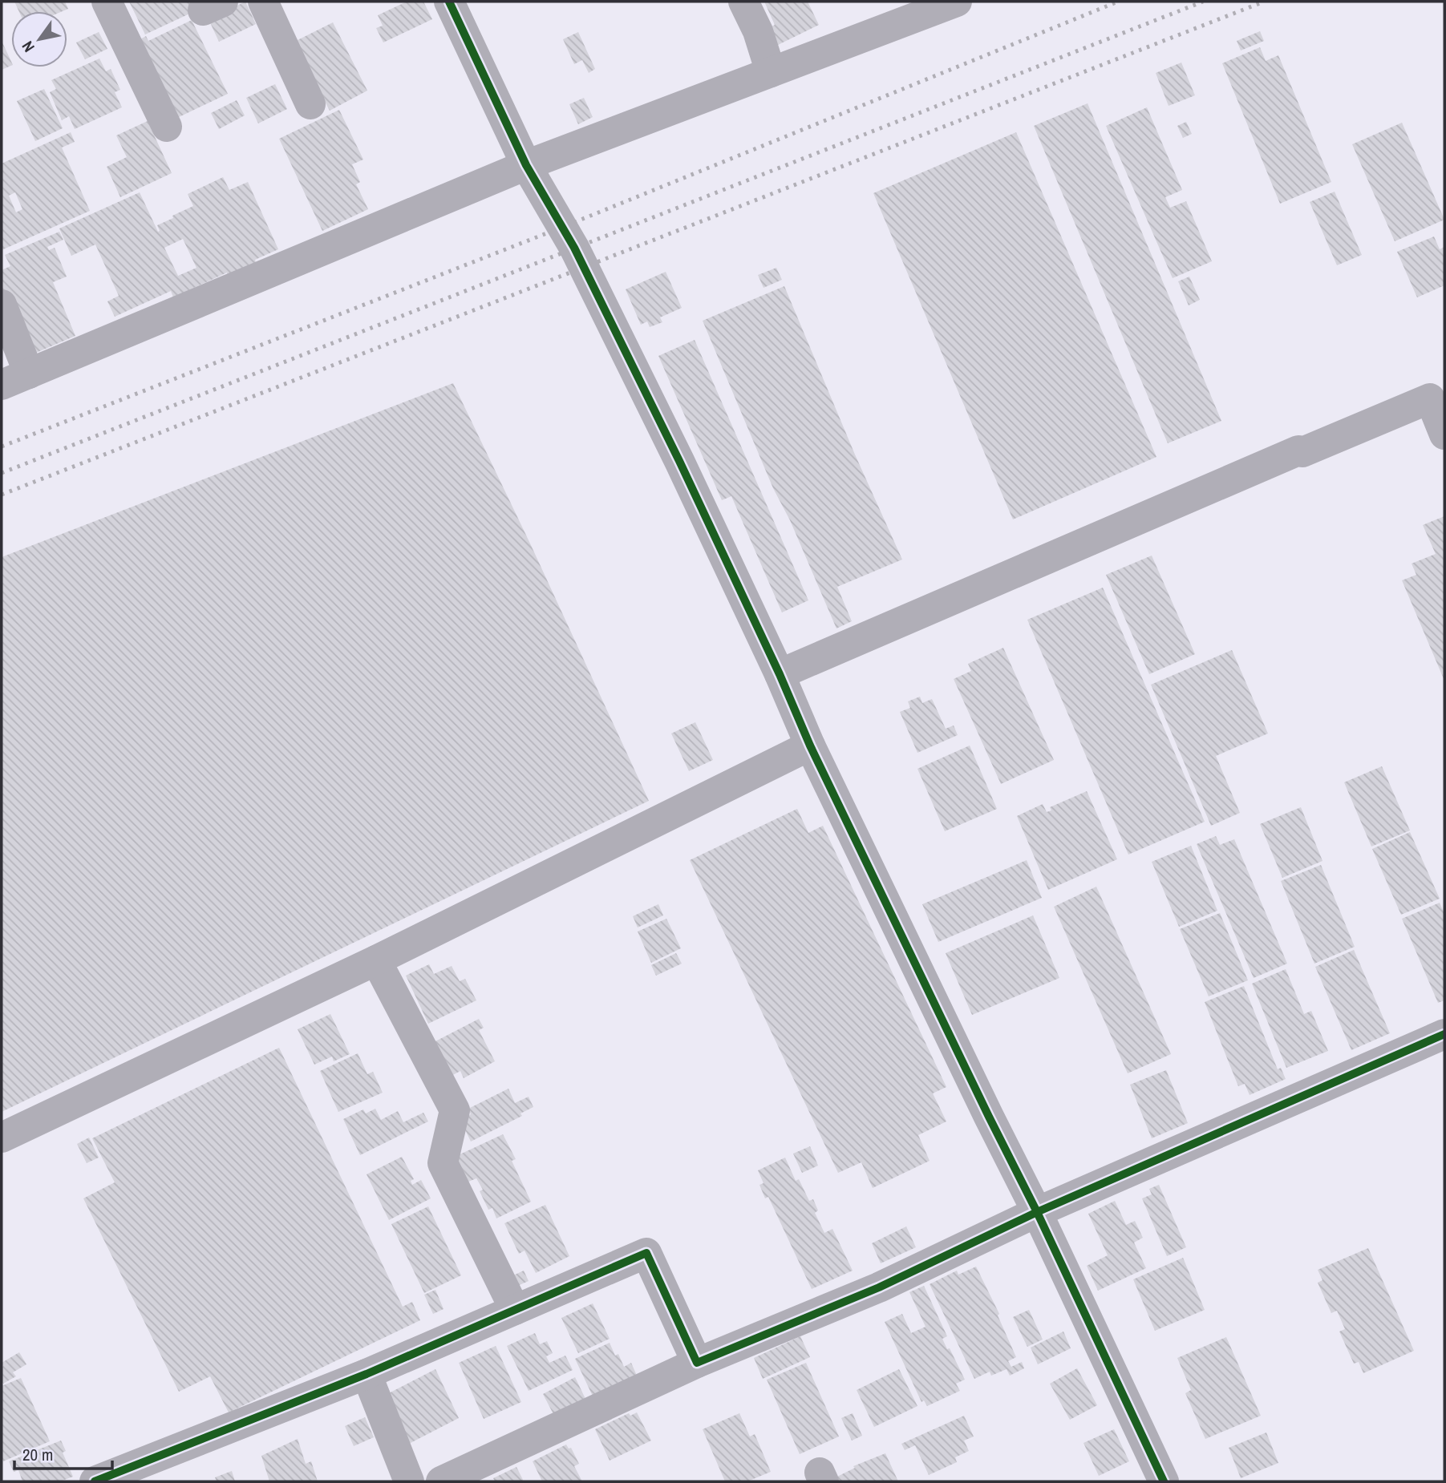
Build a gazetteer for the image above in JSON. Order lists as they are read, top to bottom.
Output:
{
  "scale_bar": "20 m",
  "north": "bottom left"
}
